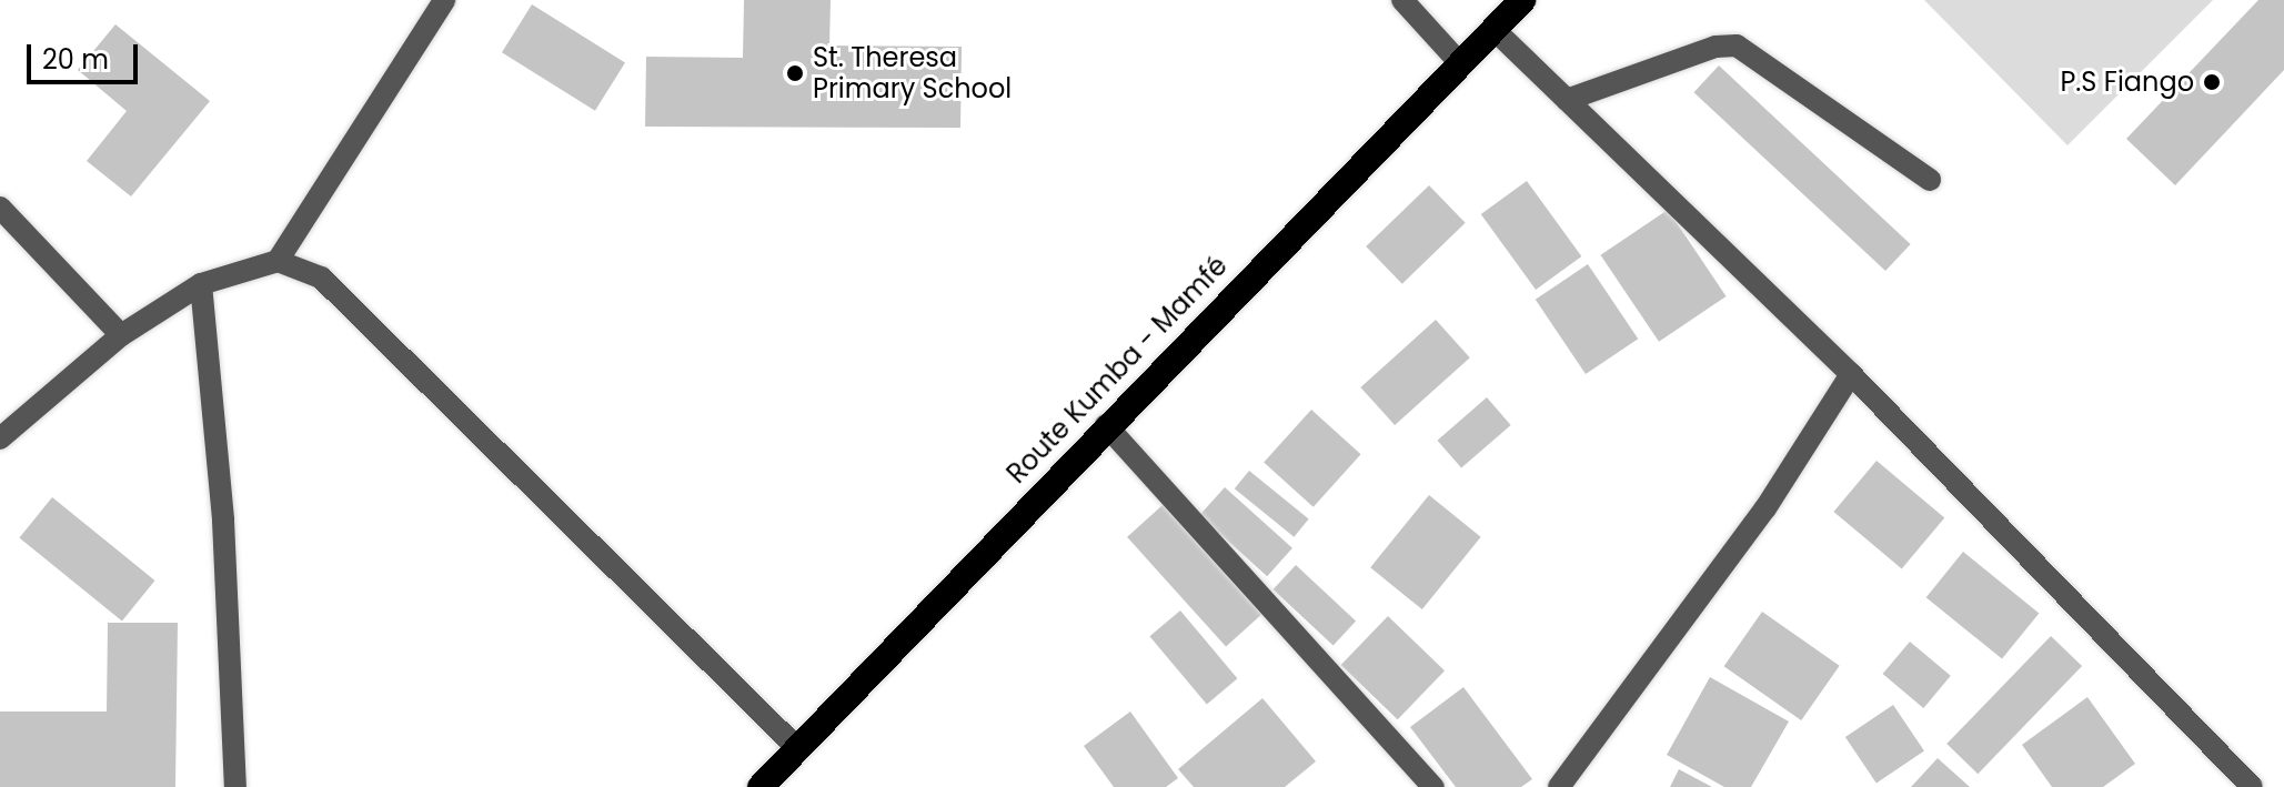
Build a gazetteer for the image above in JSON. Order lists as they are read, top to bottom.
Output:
{
  "streets": {
    "highway": ["Route Kumba - Mamfé"]
  },
  "places": ["St. Theresa Primary School", "P.S Fiango"],
  "scale_bar": "20 m"
}
